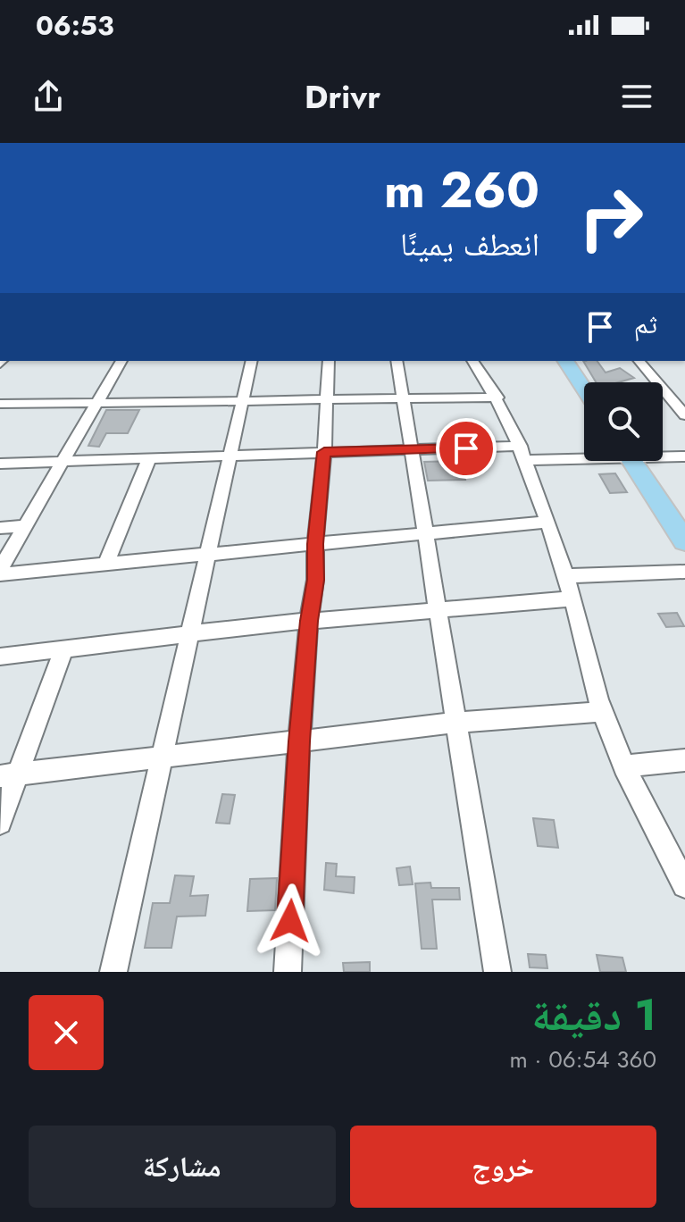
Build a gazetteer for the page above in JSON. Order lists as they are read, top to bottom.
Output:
{
  "page": {
    "status": "06:53",
    "header": "Drivr",
    "turn": ["260 m", "انعطف يمينًا"],
    "then": "ثم",
    "heading": ["1 دقيقة", "360 m · 06:54"],
    "buttons": ["خروج", "مشاركة"]
  }
}
